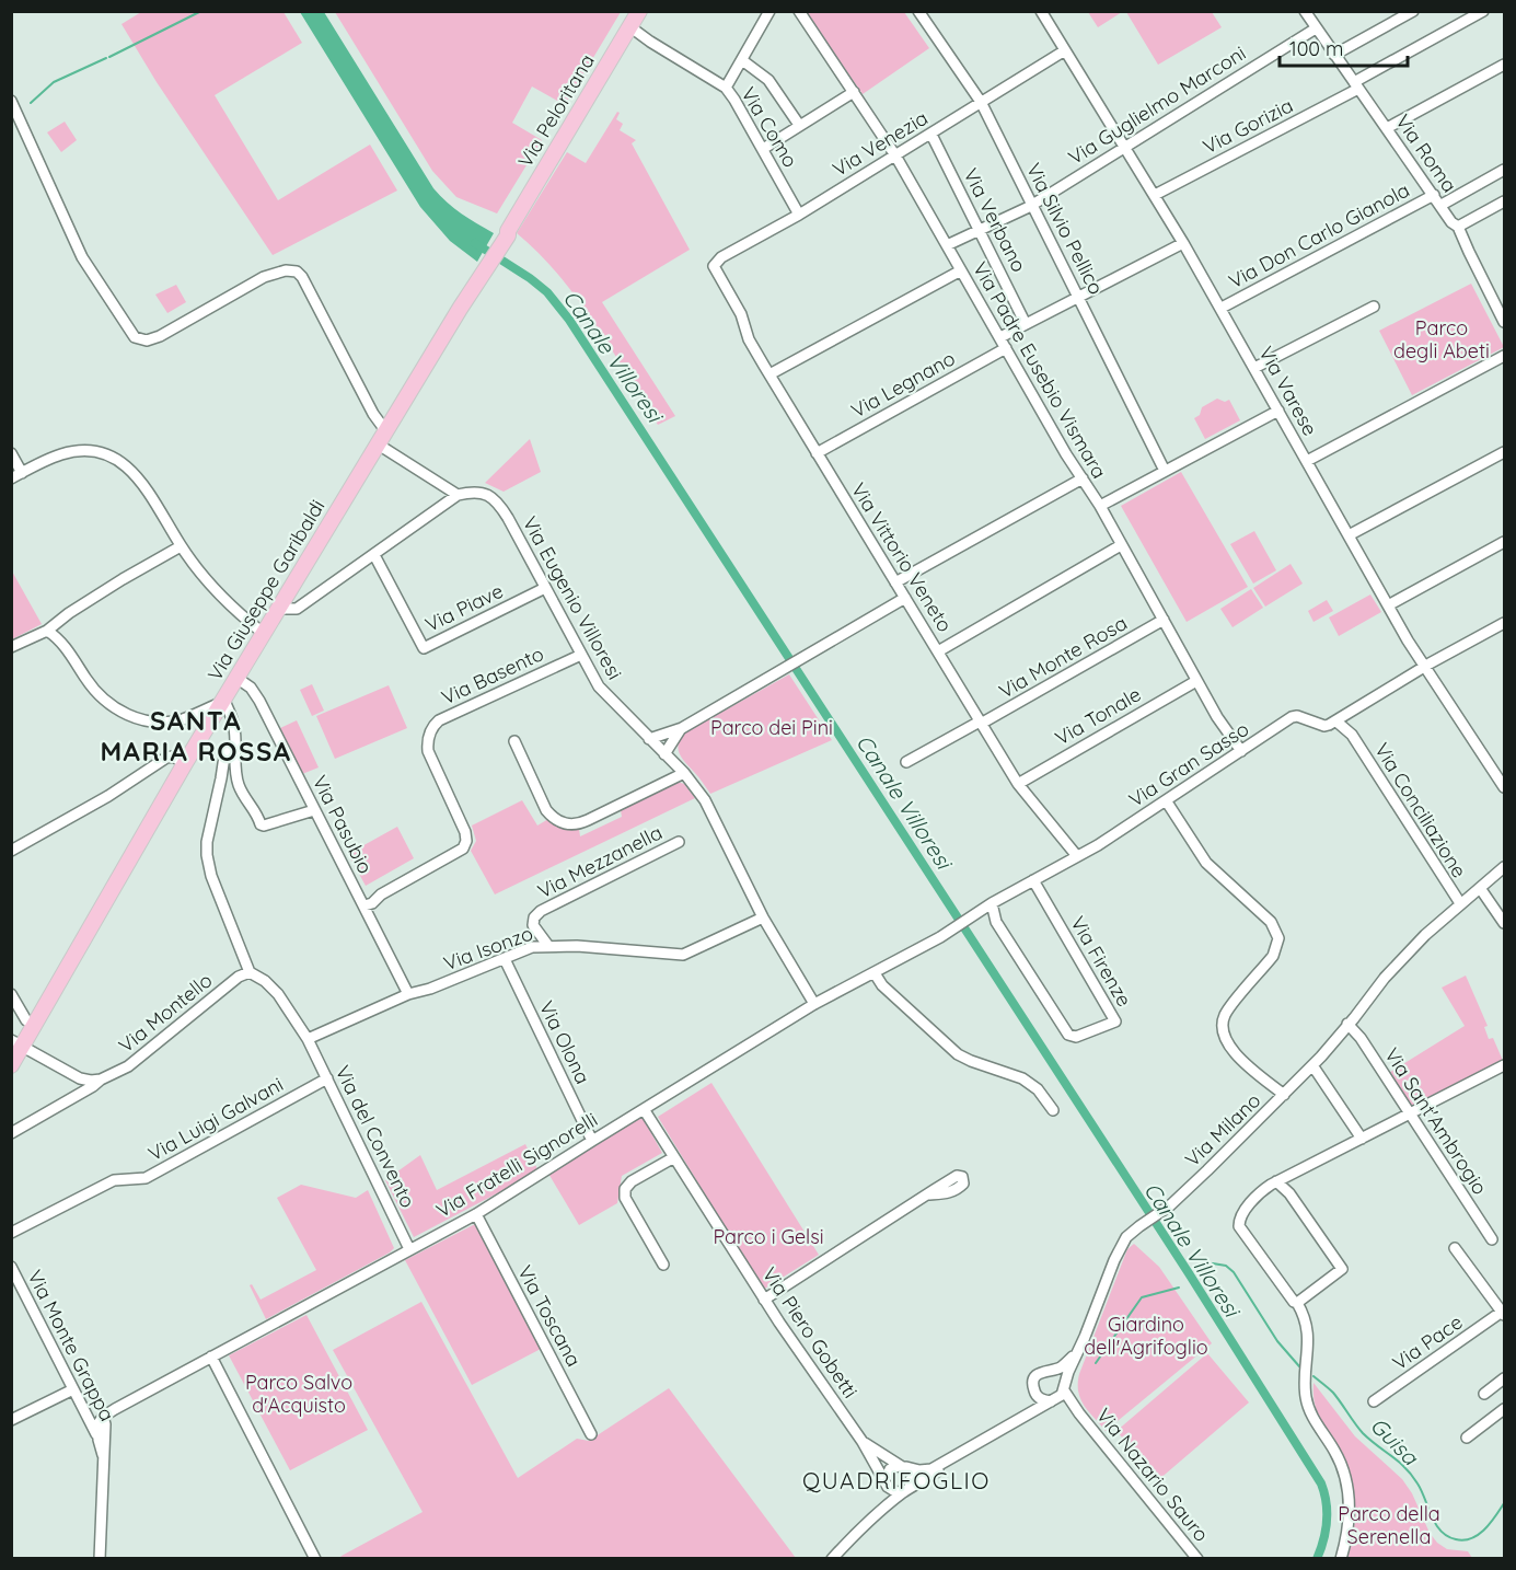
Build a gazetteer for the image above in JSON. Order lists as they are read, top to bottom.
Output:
{
  "streets": {
    "main road": ["Via Peloritana", "Via Giuseppe Garibaldi"],
    "street": [
      "Via Guglielmo Marconi",
      "Via Gorizia",
      "Via Como",
      "Via Venezia",
      "Via Roma",
      "Via Verbano",
      "Via Silvio Pellico",
      "Via Don Carlo Gianola",
      "Via Padre Eusebio Vismara",
      "Via Legnano",
      "Via Varese",
      "Via Vittorio Veneto",
      "Via Eugenio Villoresi",
      "Via Piave",
      "Via Monte Rosa",
      "Via Basento",
      "Via Tonale",
      "Via Gran Sasso",
      "Via Conciliazione",
      "Via Pasubio",
      "Via Mezzanella",
      "Via Isonzo",
      "Via Firenze",
      "Via Montello",
      "Via Olona",
      "Via Luigi Galvani",
      "Via Sant'Ambrogio",
      "Via Milano",
      "Via del Convento",
      "Via Fratelli Signorelli",
      "Via Toscana",
      "Via Piero Gobetti",
      "Via Pace",
      "Via Monte Grappa",
      "Via Nazario Sauro"
    ]
  },
  "crossings": [
    ["Via Guglielmo Marconi", "Via Roma"],
    ["Via Guglielmo Marconi", "Via Verbano"],
    ["Via Guglielmo Marconi", "Via Silvio Pellico"],
    ["Via Guglielmo Marconi", "Via Padre Eusebio Vismara"],
    ["Via Guglielmo Marconi", "Via Varese"],
    ["Via Peloritana", "Via Como"],
    ["Via Peloritana", "Via Giuseppe Garibaldi"],
    ["Via Gorizia", "Via Roma"],
    ["Via Gorizia", "Via Varese"],
    ["Via Como", "Via Venezia"],
    ["Via Venezia", "Via Verbano"],
    ["Via Venezia", "Via Silvio Pellico"],
    ["Via Venezia", "Via Padre Eusebio Vismara"],
    ["Via Venezia", "Via Varese"],
    ["Via Venezia", "Via Vittorio Veneto"],
    ["Via Roma", "Via Don Carlo Gianola"],
    ["Via Don Carlo Gianola", "Via Varese"],
    ["Via Padre Eusebio Vismara", "Via Legnano"],
    ["Via Padre Eusebio Vismara", "Via Monte Rosa"],
    ["Via Padre Eusebio Vismara", "Via Tonale"],
    ["Via Padre Eusebio Vismara", "Via Gran Sasso"],
    ["Via Legnano", "Via Vittorio Veneto"],
    ["Via Vittorio Veneto", "Via Monte Rosa"],
    ["Via Vittorio Veneto", "Via Tonale"],
    ["Via Vittorio Veneto", "Via Gran Sasso"],
    ["Via Giuseppe Garibaldi", "Via Eugenio Villoresi"],
    ["Via Giuseppe Garibaldi", "Via Pasubio"],
    ["Via Eugenio Villoresi", "Via Piave"],
    ["Via Eugenio Villoresi", "Via Basento"],
    ["Via Eugenio Villoresi", "Via Isonzo"],
    ["Via Eugenio Villoresi", "Via Fratelli Signorelli"],
    ["Via Basento", "Via Pasubio"],
    ["Via Gran Sasso", "Via Conciliazione"],
    ["Via Gran Sasso", "Via Firenze"],
    ["Via Gran Sasso", "Via Fratelli Signorelli"],
    ["Via Conciliazione", "Via Milano"],
    ["Via Pasubio", "Via Isonzo"],
    ["Via Mezzanella", "Via Isonzo"],
    ["Via Isonzo", "Via Olona"],
    ["Via Isonzo", "Via del Convento"],
    ["Via Montello", "Via del Convento"],
    ["Via Olona", "Via Fratelli Signorelli"],
    ["Via Luigi Galvani", "Via del Convento"],
    ["Via Sant'Ambrogio", "Via Milano"],
    ["Via Milano", "Via Nazario Sauro"],
    ["Via del Convento", "Via Fratelli Signorelli"],
    ["Via Fratelli Signorelli", "Via Toscana"],
    ["Via Fratelli Signorelli", "Via Piero Gobetti"]
  ],
  "districts": ["SANTA MARIA ROSSA", "QUADRIFOGLIO"],
  "water": ["Canale Villoresi", "Guisa"],
  "parks": [
    "Parco degli Abeti",
    "Parco dei Pini",
    "Parco i Gelsi",
    "Giardino dell'Agrifoglio",
    "Parco Salvo d'Acquisto",
    "Parco della Serenella"
  ],
  "scale_bar": "100 m"
}
